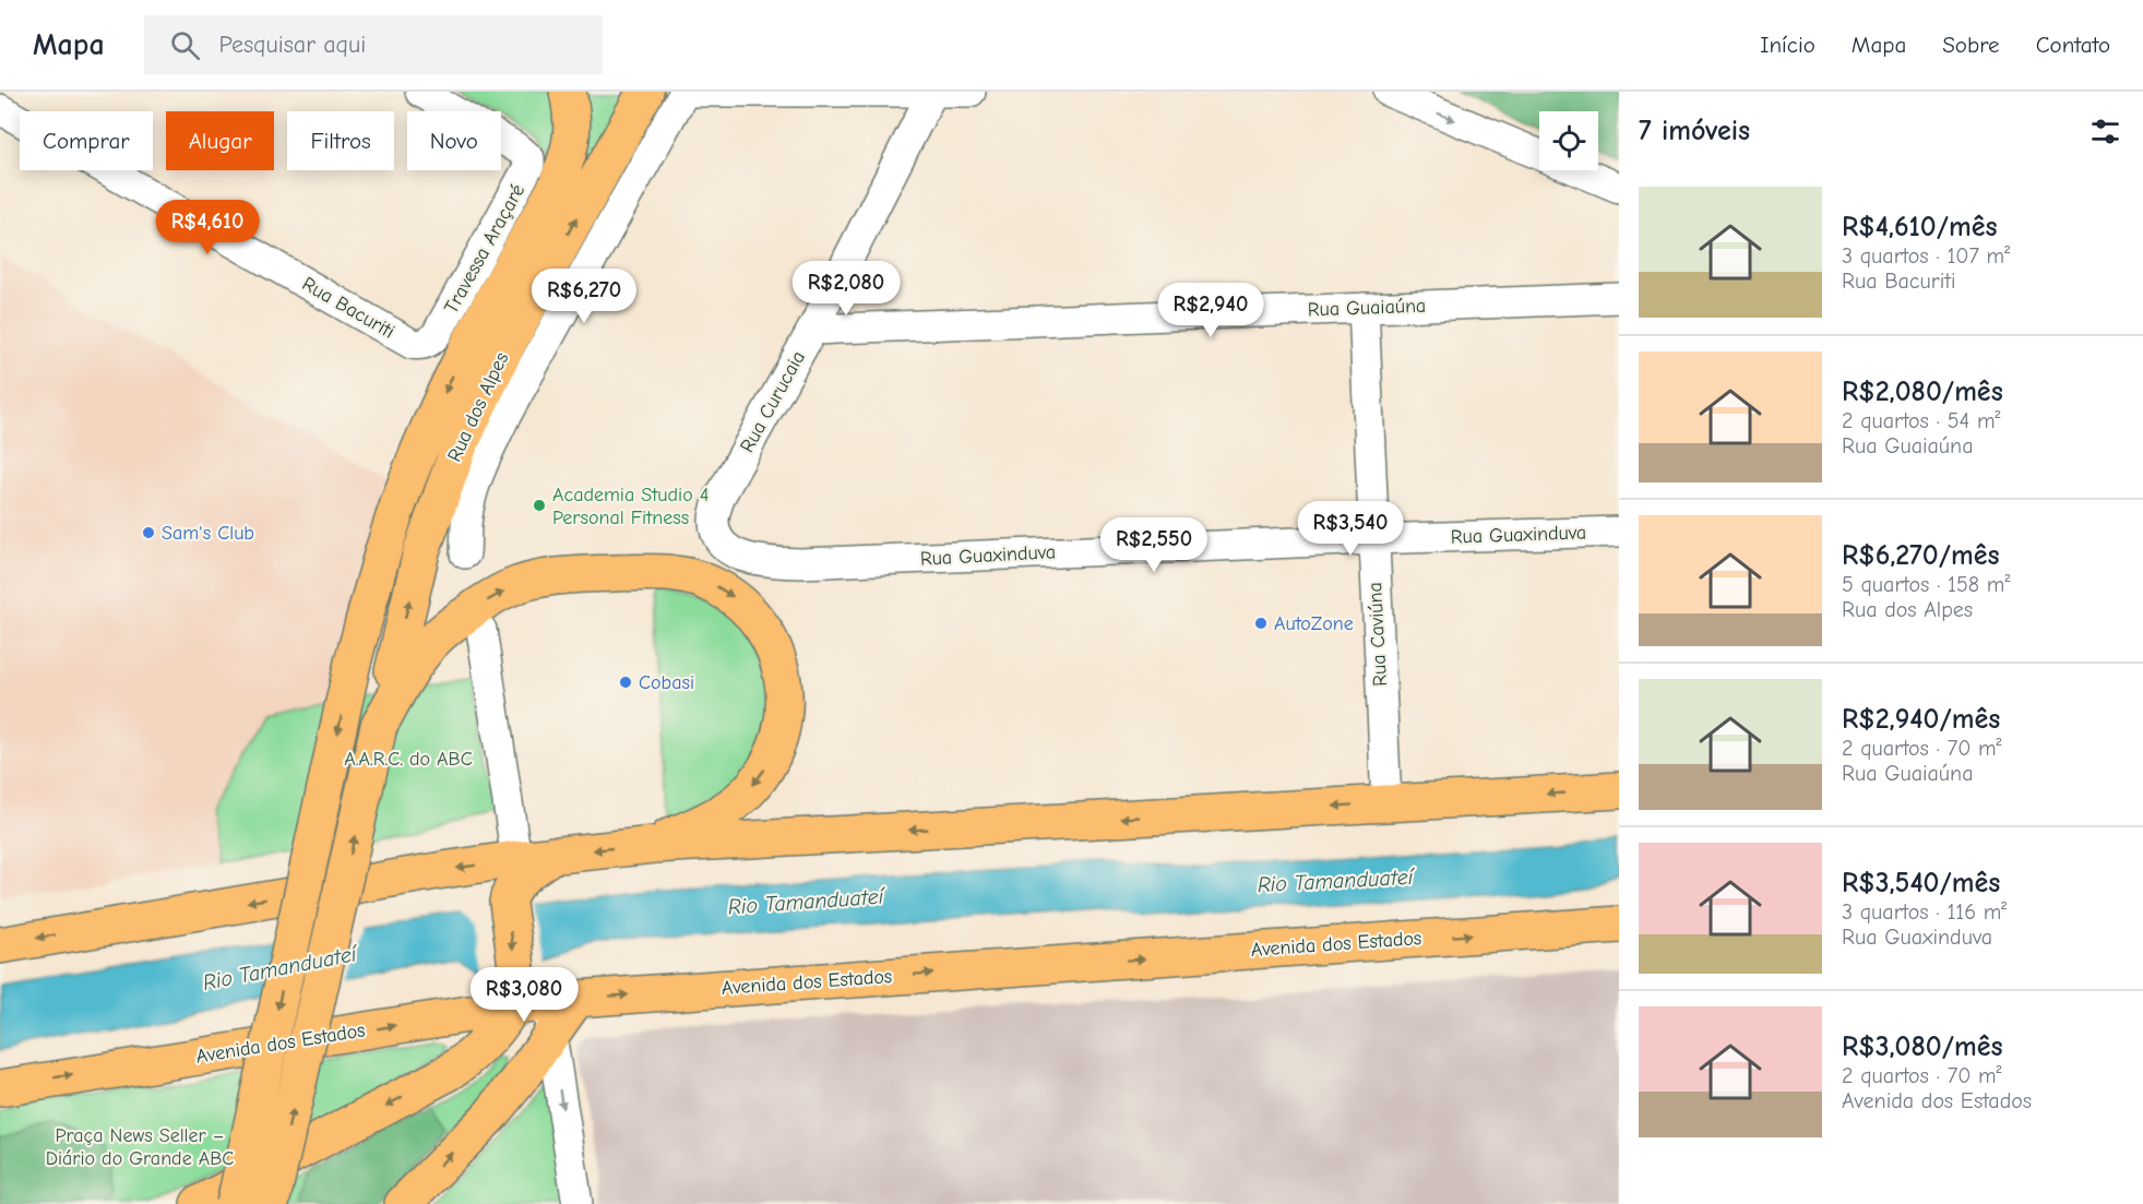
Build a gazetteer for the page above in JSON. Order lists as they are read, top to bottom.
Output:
{
  "streets": {
    "main road": ["Rua dos Alpes", "Avenida dos Estados"],
    "street": [
      "Travessa Araçaré",
      "Rua Bacuriti",
      "Rua Guaiaúna",
      "Rua Curucaia",
      "Rua Guaxinduva",
      "Rua Caviúna"
    ]
  },
  "crossings": [
    ["Travessa Araçaré", "Rua Bacuriti"],
    ["Rua Guaiaúna", "Rua Curucaia"],
    ["Rua Guaiaúna", "Rua Caviúna"],
    ["Rua Curucaia", "Rua Guaxinduva"],
    ["Rua Guaxinduva", "Rua Caviúna"]
  ],
  "water": ["Rio Tamanduateí"],
  "parks": ["A.A.R.C. do ABC", "Praça News Seller – Diário do Grande ABC"],
  "places": [
    "Academia Studio 4 Personal Fitness",
    "Sam's Club",
    "AutoZone",
    "Cobasi"
  ],
  "page": {
    "header": "Mapa",
    "search": "Pesquisar aqui",
    "nav": [
      "Início",
      "Mapa",
      "Sobre",
      "Contato"
    ],
    "heading": "7 imóveis",
    "chip": [
      "Comprar",
      "Alugar",
      "Filtros",
      "Novo"
    ],
    "list": [
      {
        "name": "R$4,610/mês",
        "note": "3 quartos · 107 m² · Rua Bacuriti"
      },
      {
        "name": "R$2,080/mês",
        "note": "2 quartos · 54 m² · Rua Guaiaúna"
      },
      {
        "name": "R$6,270/mês",
        "note": "5 quartos · 158 m² · Rua dos Alpes"
      },
      {
        "name": "R$2,940/mês",
        "note": "2 quartos · 70 m² · Rua Guaiaúna"
      },
      {
        "name": "R$3,540/mês",
        "note": "3 quartos · 116 m² · Rua Guaxinduva"
      },
      {
        "name": "R$3,080/mês",
        "note": "2 quartos · 70 m² · Avenida dos Estados"
      }
    ],
    "price": [
      "R$4,610",
      "R$2,080",
      "R$6,270",
      "R$2,940",
      "R$3,540",
      "R$2,550",
      "R$3,080"
    ]
  }
}
